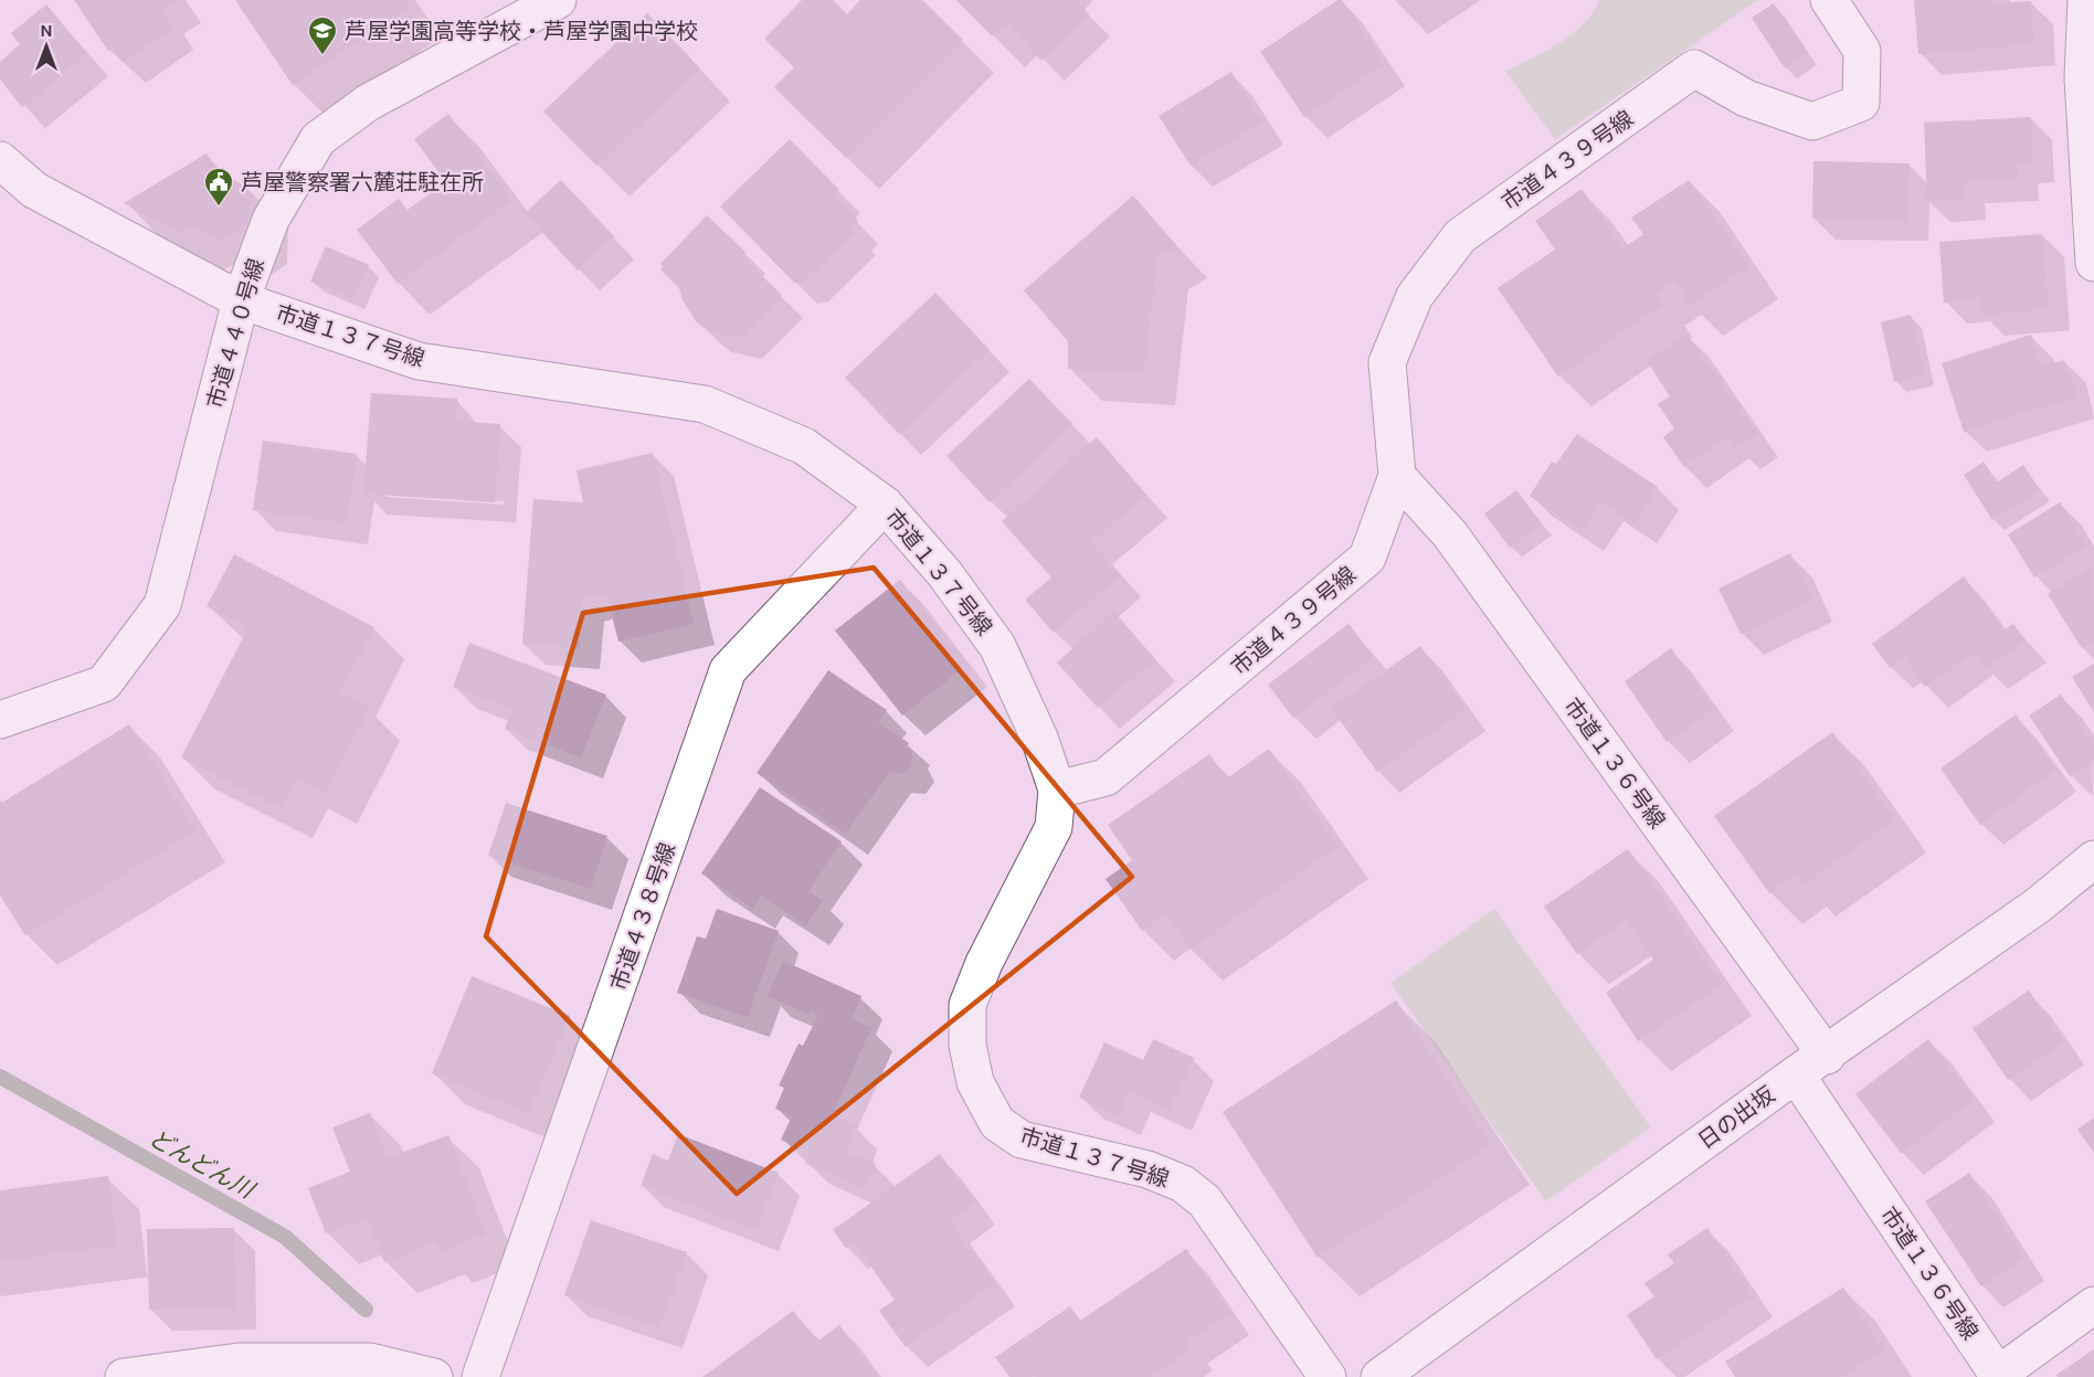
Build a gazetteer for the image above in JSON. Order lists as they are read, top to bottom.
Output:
{
  "streets": {
    "street": [
      "市道４３９号線",
      "市道４４０号線",
      "市道１３７号線",
      "市道１３６号線",
      "市道４３８号線",
      "日の出坂"
    ]
  },
  "crossings": [
    ["市道４３９号線", "市道１３７号線"],
    ["市道４３９号線", "市道１３６号線"],
    ["市道４４０号線", "市道１３７号線"],
    ["市道１３７号線", "市道４３８号線"],
    ["市道１３６号線", "日の出坂"]
  ],
  "water": ["どんどん川"],
  "places": {
    "school or university": ["芦屋学園高等学校・芦屋学園中学校"],
    "public building": ["芦屋警察署六麓荘駐在所"]
  },
  "north": "top"
}
